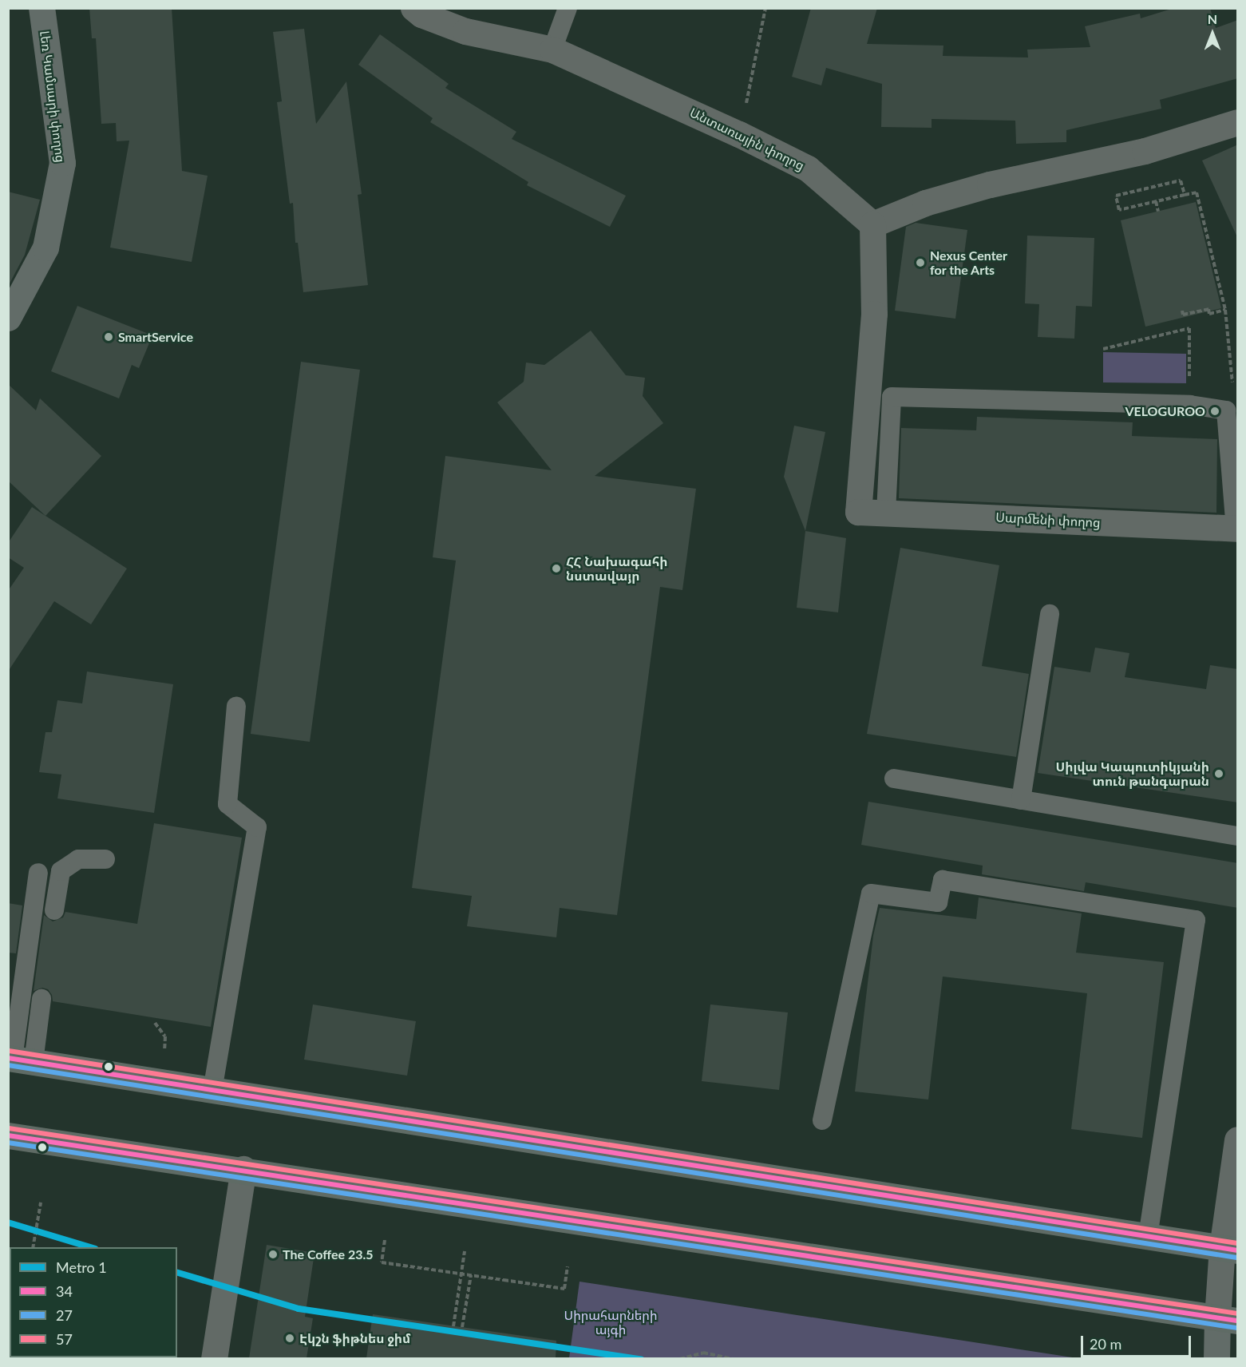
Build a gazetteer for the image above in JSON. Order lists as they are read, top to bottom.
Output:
{
  "streets": {
    "street": ["Լեռ Կամսարի փողոց", "Անտառային փողոց", "Սարմենի փողոց"]
  },
  "crossings": [
    ["Անտառային փողոց", "Սարմենի փողոց"]
  ],
  "parks": ["Սիրահարների այգի"],
  "places": [
    "Nexus Center for the Arts",
    "SmartService",
    "VELOGUROO",
    "ՀՀ Նախագահի նստավայր",
    "Սիլվա Կապուտիկյանի տուն թանգարան",
    "The Coffee 23.5",
    "Էկշն ֆիթնես ջիմ"
  ],
  "lines": [
    "transit line 57",
    "transit line 34",
    "transit line 27",
    "metro line 1"
  ],
  "legend": [
    "Metro 1",
    "34",
    "27",
    "57"
  ],
  "scale_bar": "20 m",
  "north": "top"
}
